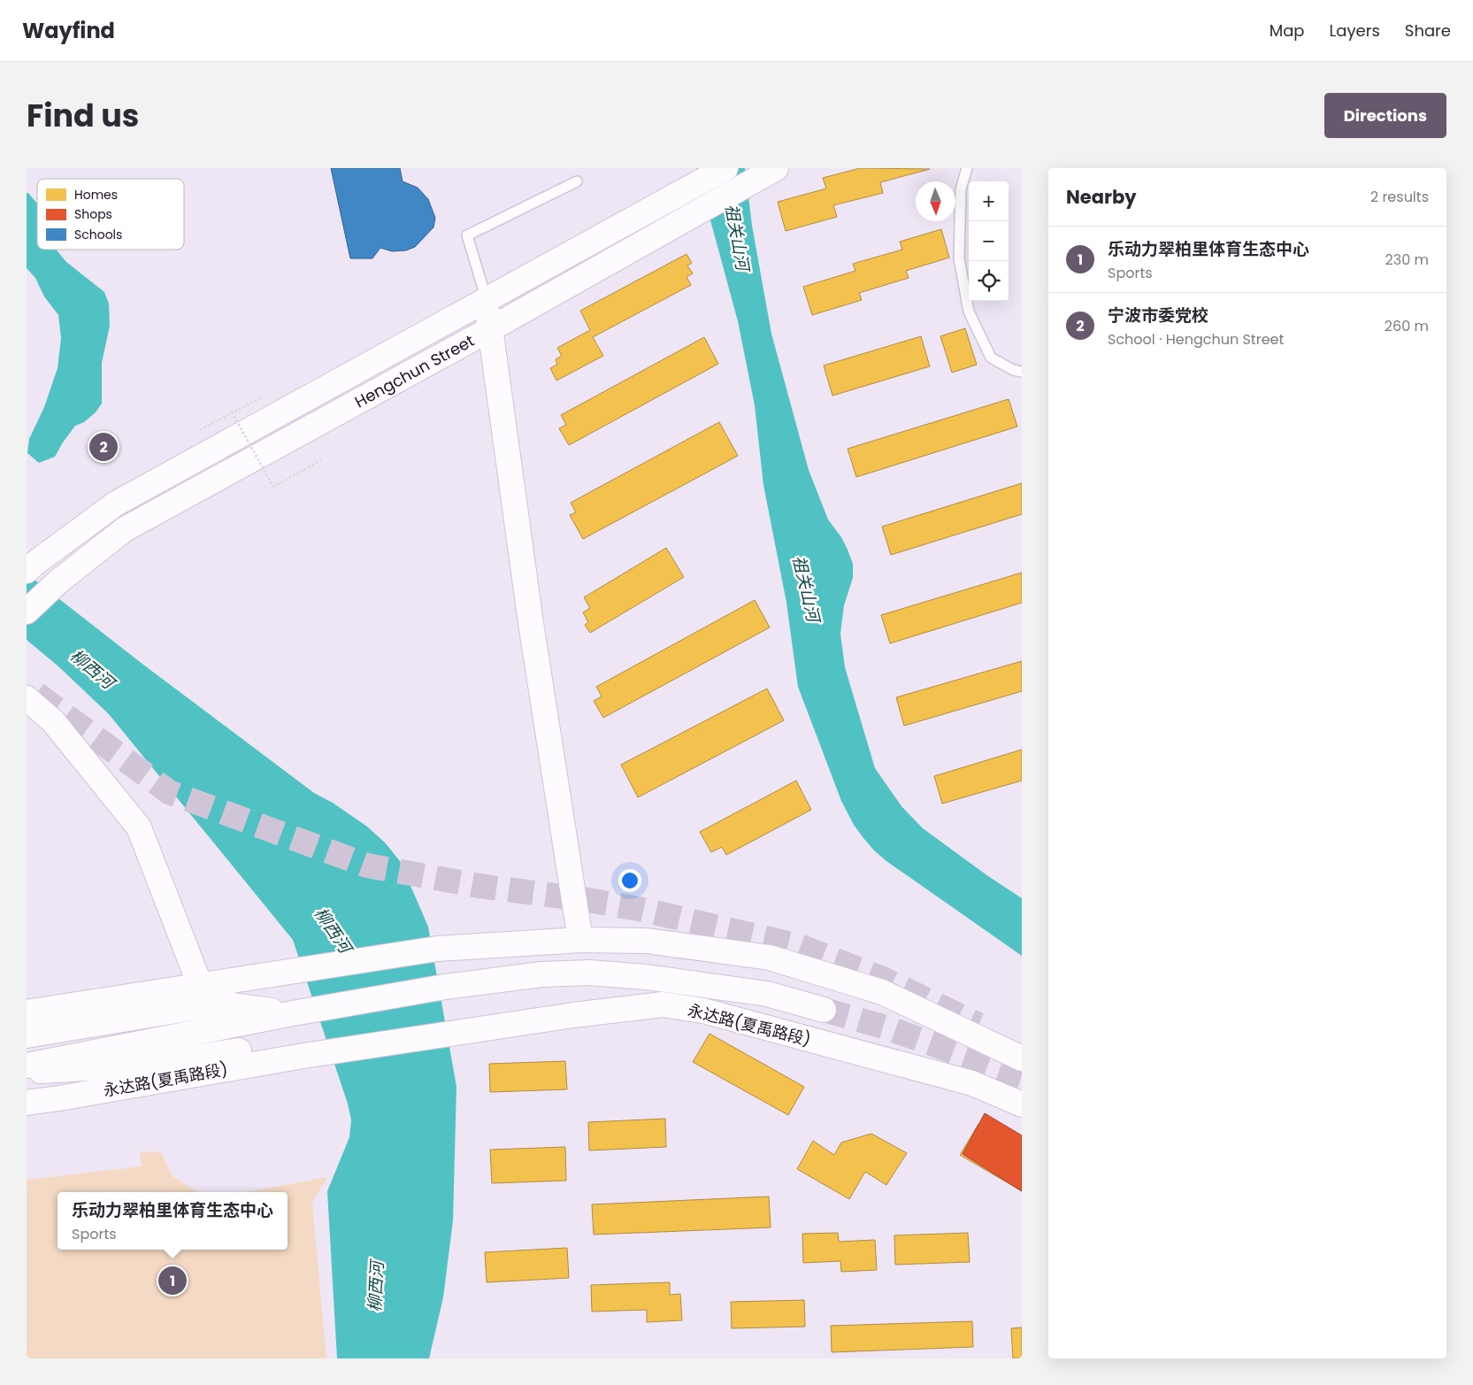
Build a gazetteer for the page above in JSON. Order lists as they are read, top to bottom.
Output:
{
  "streets": {
    "main road": ["Hengchun Street", "永达路(夏禹路段)"]
  },
  "water": ["祖关山河", "柳西河"],
  "legend": ["Homes", "Shops", "Schools"],
  "north": "bottom",
  "page": {
    "header": "Wayfind",
    "nav": ["Map", "Layers", "Share"],
    "title": "Find us",
    "buttons": "Directions",
    "heading": ["Nearby", "2 results"],
    "map_buttons": ["+", "−"],
    "list": [
      {
        "mark": "1",
        "name": "乐动力翠柏里体育生态中心",
        "note": "Sports",
        "value": "230 m"
      },
      {
        "mark": "2",
        "name": "宁波市委党校",
        "note": "School · Hengchun Street",
        "value": "260 m"
      }
    ],
    "pins": ["2", "1"],
    "popup": ["乐动力翠柏里体育生态中心", "Sports"]
  }
}
